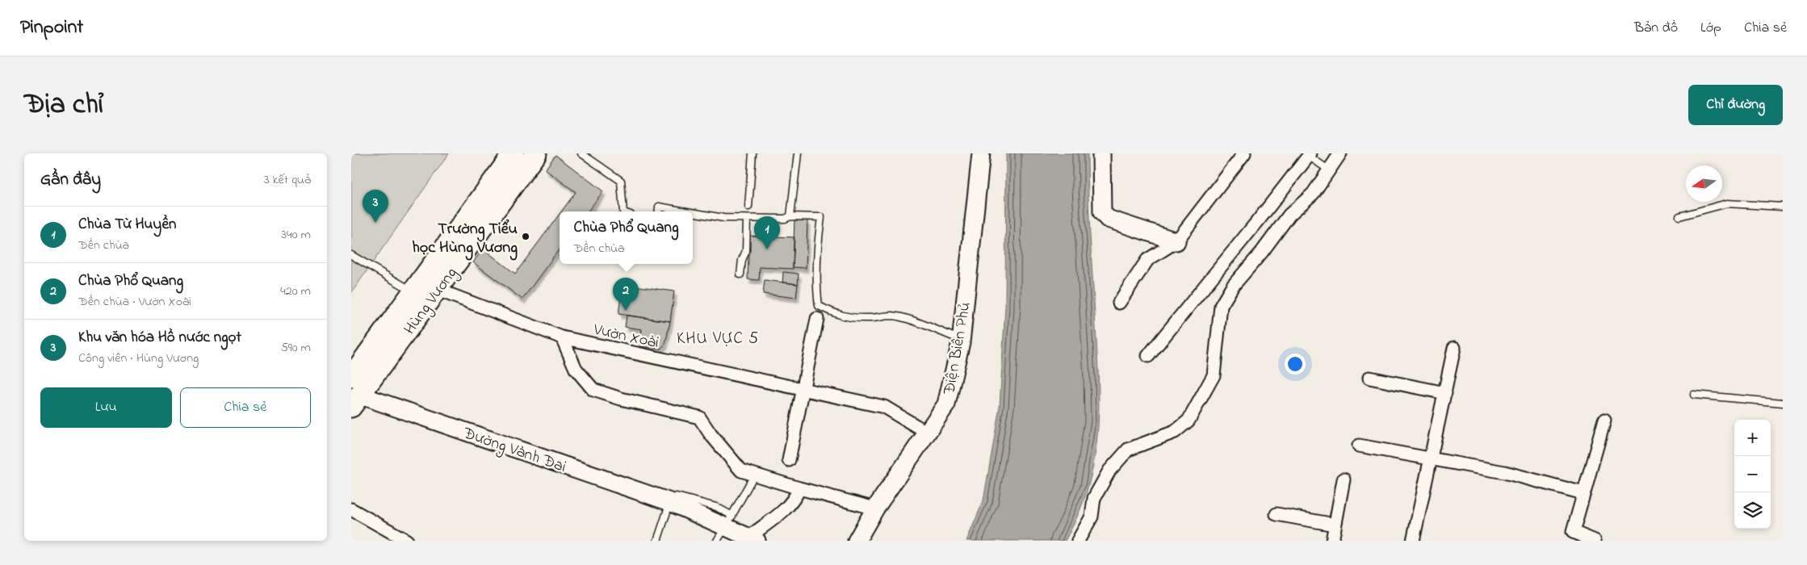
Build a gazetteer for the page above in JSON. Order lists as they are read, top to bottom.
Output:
{
  "streets": {
    "main road": ["Hùng Vương"],
    "street": ["Vườn Xoài", "Điện Biên Phủ", "Đường Vành Đai"]
  },
  "crossings": [
    ["Hùng Vương", "Vườn Xoài"],
    ["Hùng Vương", "Đường Vành Đai"],
    ["Vườn Xoài", "Điện Biên Phủ"]
  ],
  "districts": ["KHU VỰC 5"],
  "places": ["Trường Tiểu học Hùng Vương"],
  "north": "left",
  "page": {
    "header": "Pinpoint",
    "nav": ["Bản đồ", "Lớp", "Chia sẻ"],
    "title": "Địa chỉ",
    "buttons": [
      "Chỉ đường",
      ["Lưu", "Chia sẻ"]
    ],
    "heading": ["Gần đây", "3 kết quả"],
    "pins": ["3", "1", "2"],
    "list": [
      {
        "mark": "1",
        "name": "Chùa Từ Huyền",
        "note": "Đền chùa",
        "value": "340 m"
      },
      {
        "mark": "2",
        "name": "Chùa Phổ Quang",
        "note": "Đền chùa · Vườn Xoài",
        "value": "420 m"
      },
      {
        "mark": "3",
        "name": "Khu văn hóa Hồ nước ngọt",
        "note": "Công viên · Hùng Vương",
        "value": "590 m"
      }
    ],
    "popup": ["Chùa Phổ Quang", "Đền chùa"],
    "map_buttons": ["+", "−"]
  }
}
